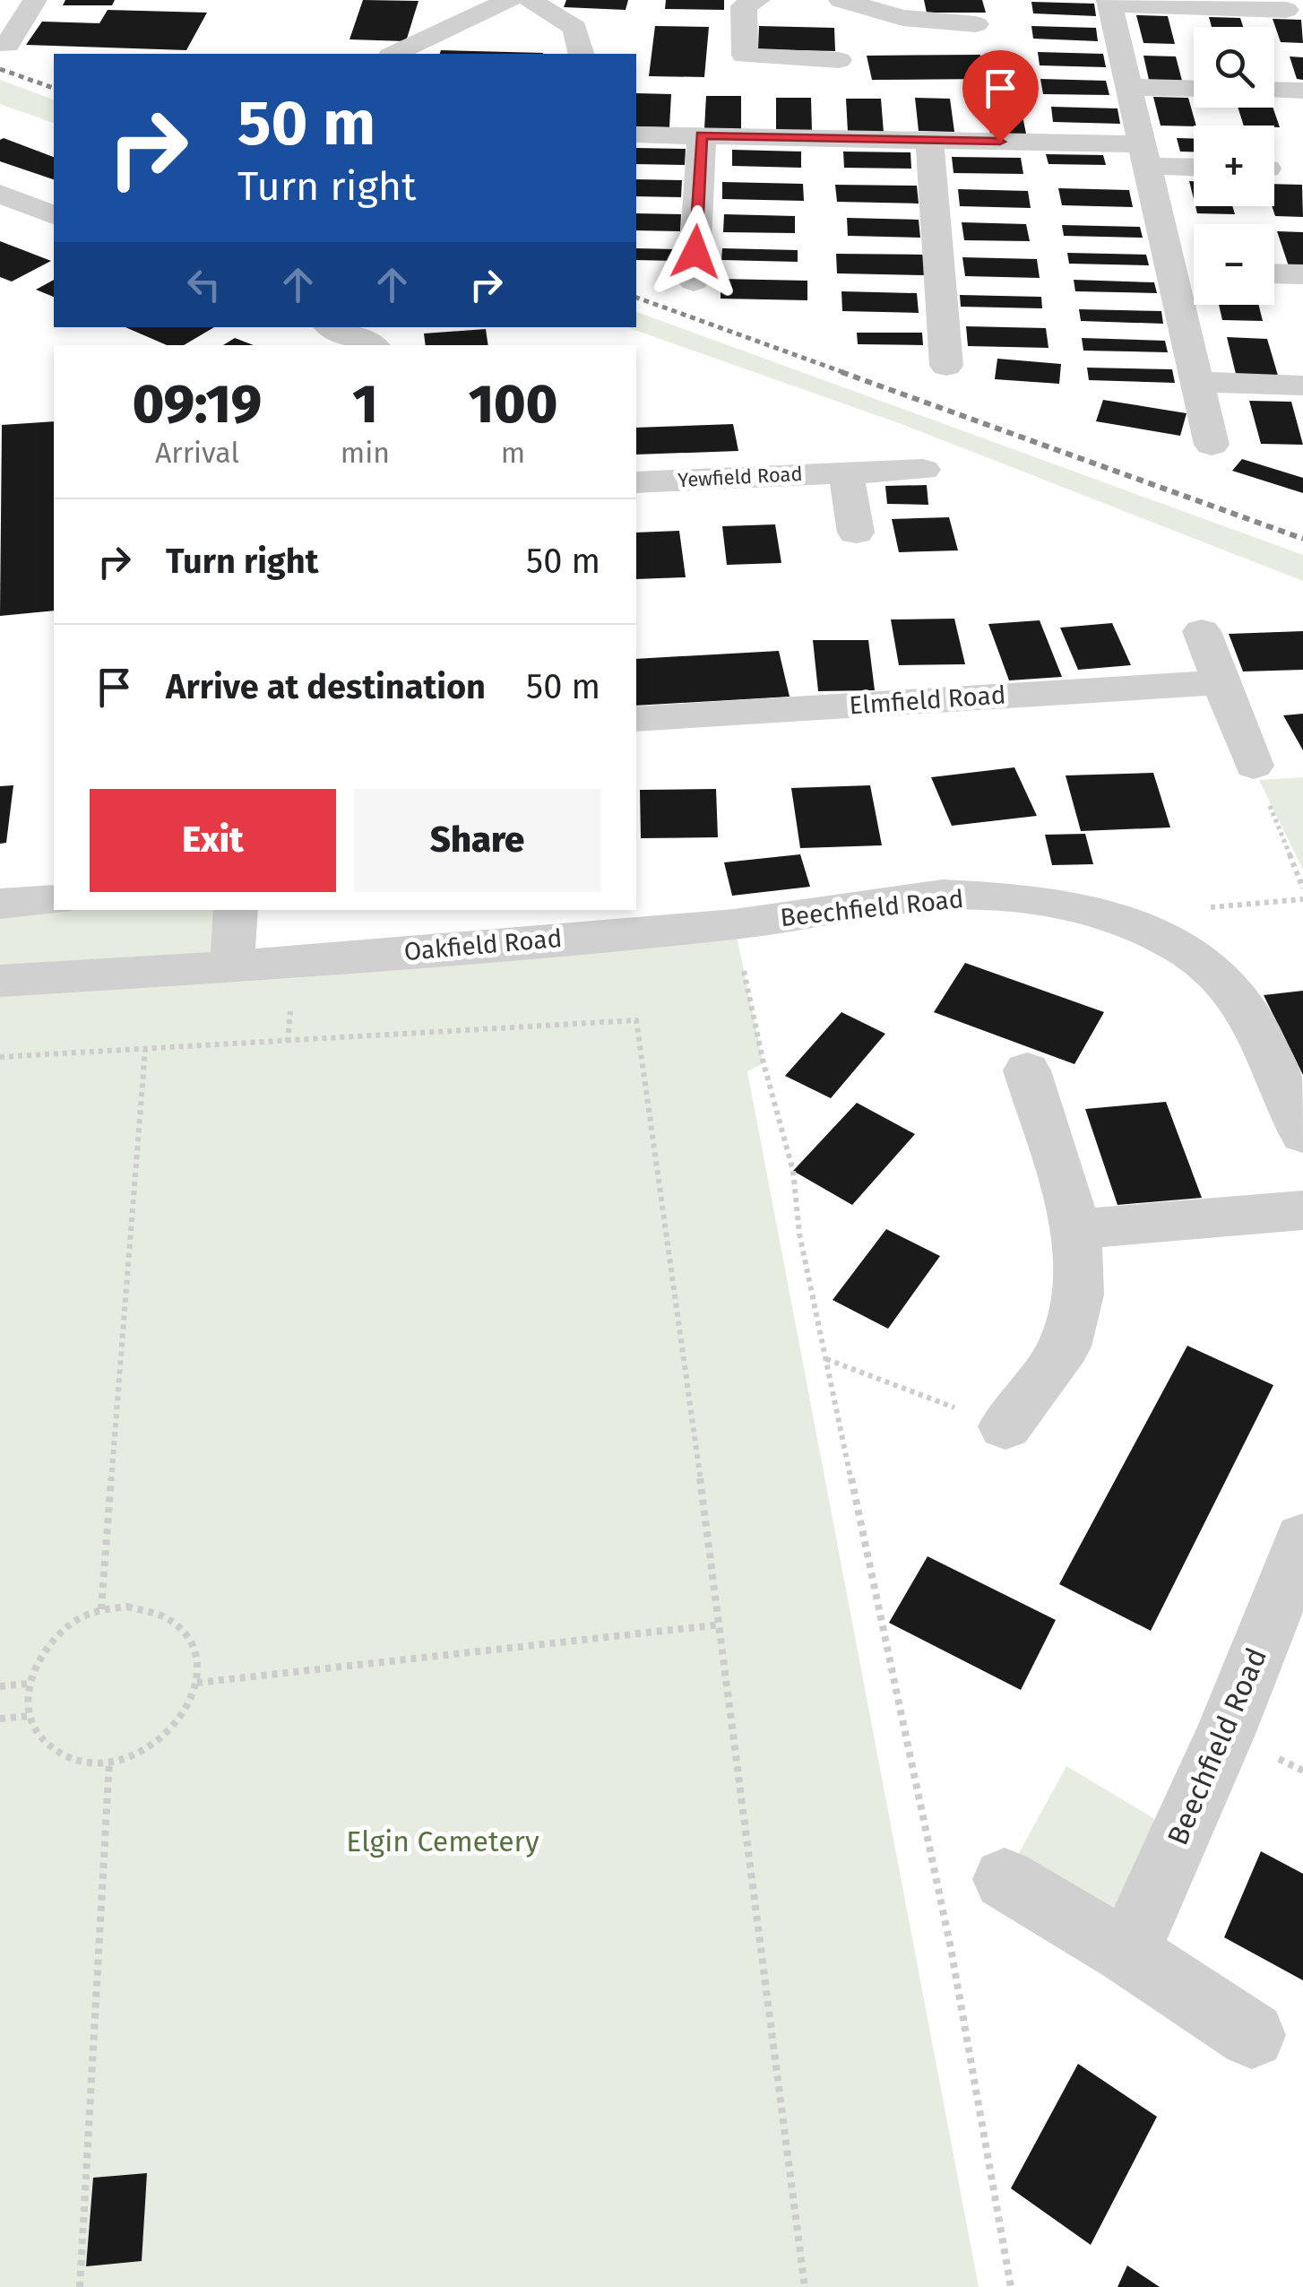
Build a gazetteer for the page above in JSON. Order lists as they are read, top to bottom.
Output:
{
  "streets": {
    "street": [
      "Yewfield Road",
      "Elmfield Road",
      "Beechfield Road",
      "Oakfield Road"
    ]
  },
  "crossings": [
    ["Beechfield Road", "Oakfield Road"]
  ],
  "parks": ["Elgin Cemetery"],
  "page": {
    "map_buttons": ["+", "−"],
    "turn": ["50 m", "Turn right"],
    "eta": [
      "09:19",
      "Arrival",
      "1",
      "min",
      "100",
      "m"
    ],
    "list": [
      {
        "name": "Turn right",
        "value": "50 m"
      },
      {
        "name": "Arrive at destination",
        "value": "50 m"
      }
    ],
    "buttons": ["Exit", "Share"]
  }
}
